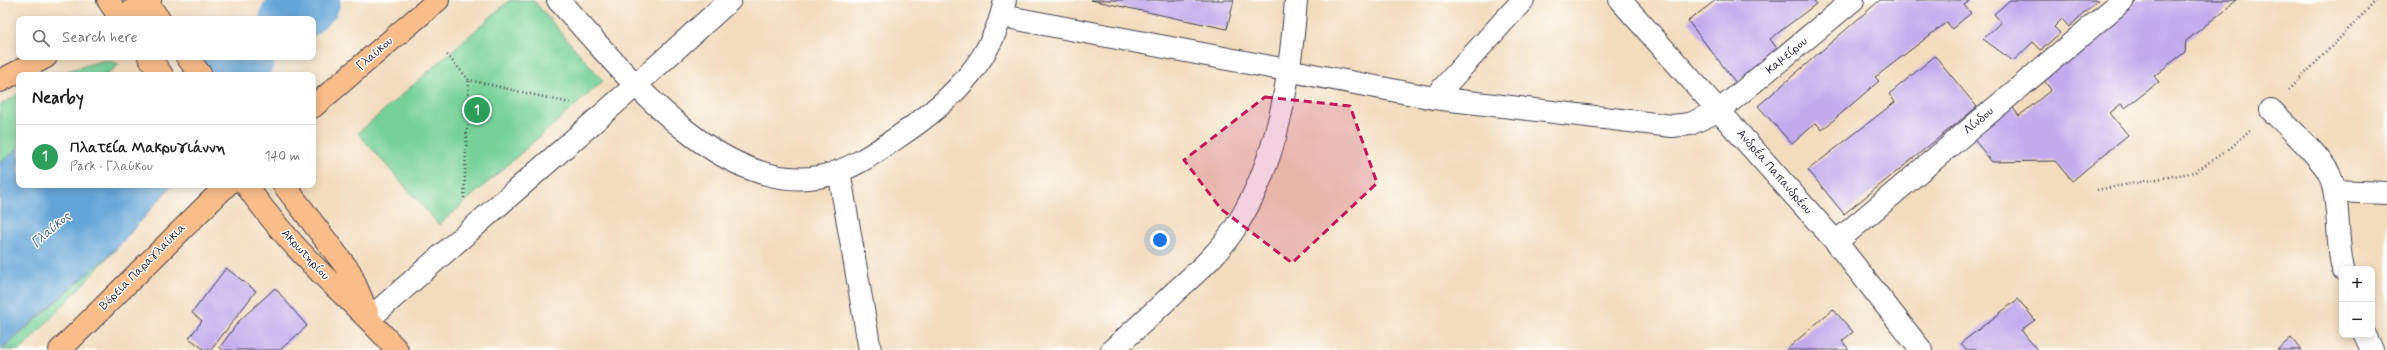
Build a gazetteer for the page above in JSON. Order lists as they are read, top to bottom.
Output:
{
  "streets": {
    "main road": ["Γλαύκου", "Ακρωτηρίου", "Βόρεια Παραγλαύκια"],
    "street": ["Καμείρου", "Λίνδου", "Ανδρέα Παπανδρέου"]
  },
  "crossings": [
    ["Καμείρου", "Ανδρέα Παπανδρέου"],
    ["Λίνδου", "Ανδρέα Παπανδρέου"]
  ],
  "water": ["Γλαύκος"],
  "page": {
    "search": "Search here",
    "heading": "Nearby",
    "pins": "1",
    "list": [
      {
        "mark": "1",
        "name": "Πλατεία Μακρυγιάννη",
        "note": "Park · Γλαύκου",
        "value": "140 m"
      }
    ],
    "map_buttons": ["+", "−"]
  }
}
